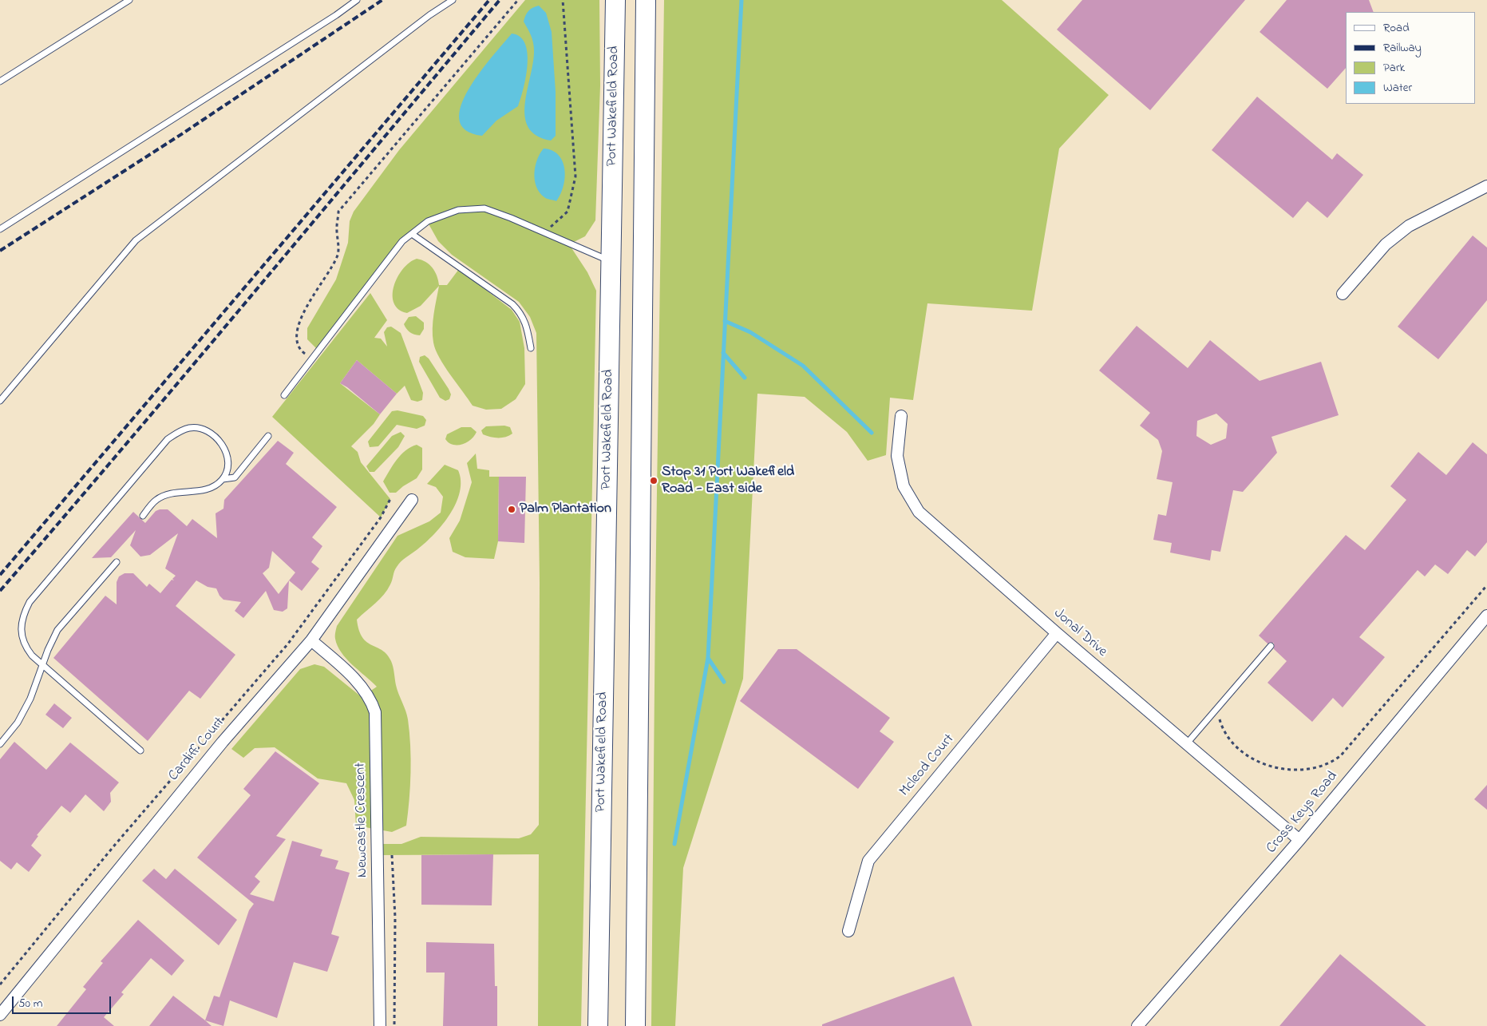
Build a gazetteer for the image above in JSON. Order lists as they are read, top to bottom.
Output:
{
  "streets": {
    "highway": ["Port Wakefield Road"],
    "street": [
      "Jonal Drive",
      "Cardiff Court",
      "Mcleod Court",
      "Cross Keys Road",
      "Newcastle Crescent"
    ]
  },
  "crossings": [
    ["Jonal Drive", "Mcleod Court"],
    ["Jonal Drive", "Cross Keys Road"],
    ["Cardiff Court", "Newcastle Crescent"]
  ],
  "places": ["Stop 31 Port Wakefield Road - East side", "Palm Plantation"],
  "legend": [
    "Road",
    "Railway",
    "Park",
    "Water"
  ],
  "scale_bar": "50 m"
}
